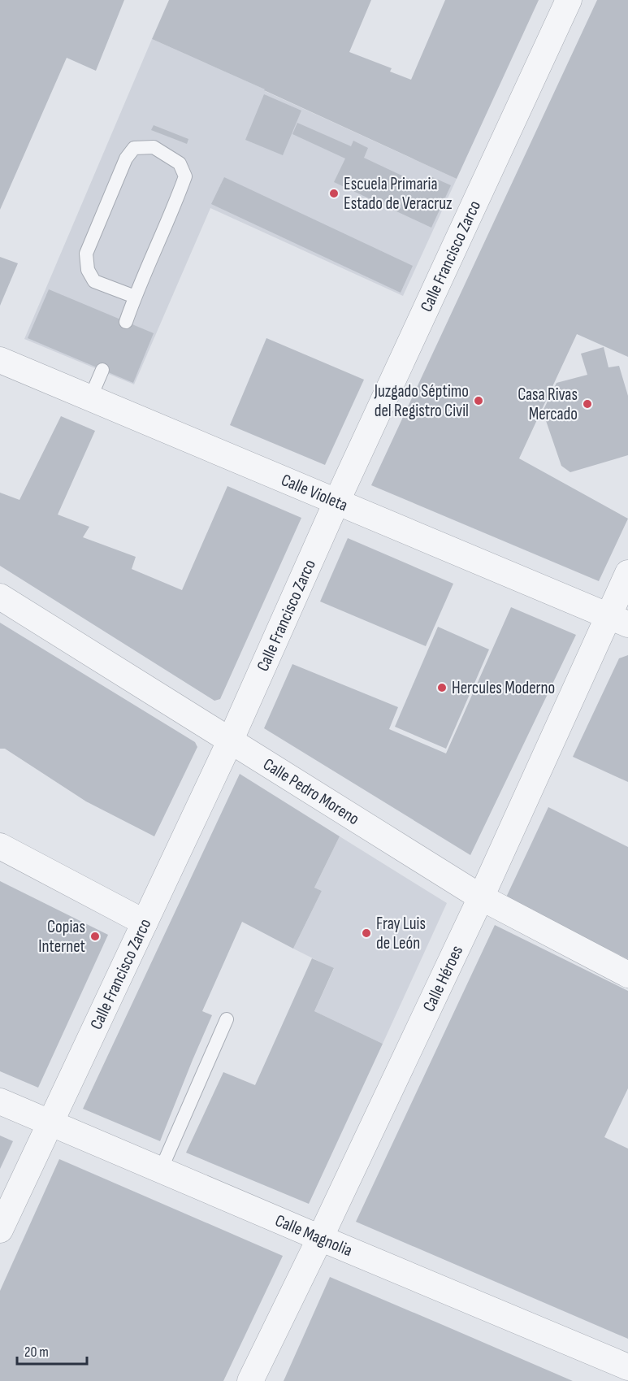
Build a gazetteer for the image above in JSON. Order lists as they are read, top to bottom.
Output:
{
  "streets": {
    "street": [
      "Calle Francisco Zarco",
      "Calle Violeta",
      "Calle Pedro Moreno",
      "Calle Héroes",
      "Calle Magnolia"
    ]
  },
  "crossings": [
    ["Calle Francisco Zarco", "Calle Violeta"],
    ["Calle Francisco Zarco", "Calle Pedro Moreno"],
    ["Calle Francisco Zarco", "Calle Magnolia"],
    ["Calle Violeta", "Calle Héroes"],
    ["Calle Pedro Moreno", "Calle Héroes"],
    ["Calle Héroes", "Calle Magnolia"]
  ],
  "places": [
    "Escuela Primaria Estado de Veracruz",
    "Juzgado Séptimo del Registro Civil",
    "Casa Rivas Mercado",
    "Hercules Moderno",
    "Fray Luis de León",
    "Copias Internet"
  ],
  "scale_bar": "20 m"
}
